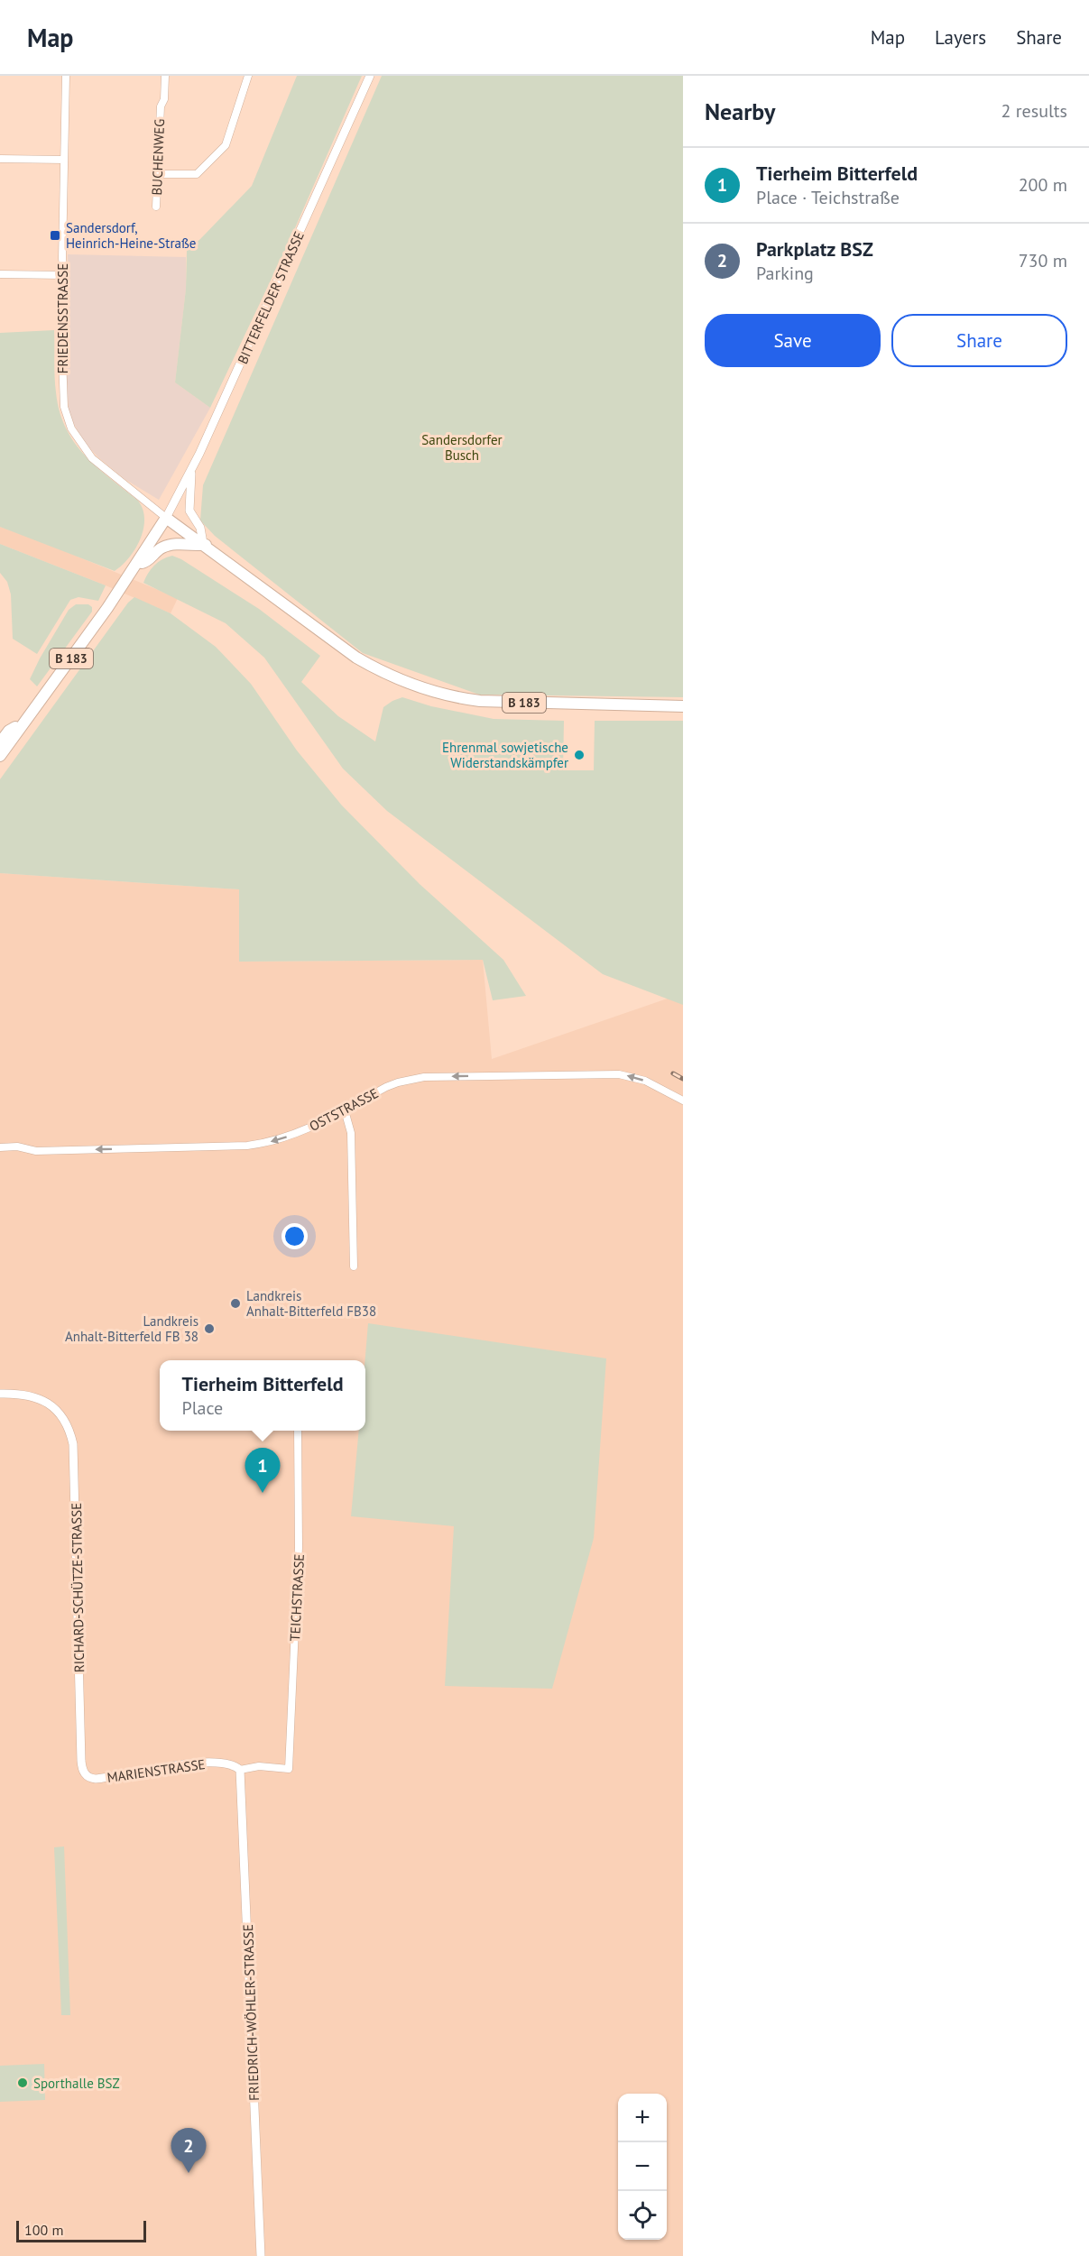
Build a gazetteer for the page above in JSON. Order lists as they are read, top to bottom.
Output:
{
  "streets": {
    "main road": ["B 183"],
    "street": [
      "BUCHENWEG",
      "BITTERFELDER STRASSE",
      "FRIEDENSSTRASSE",
      "OSTSTRASSE",
      "RICHARD-SCHÜTZE-STRASSE",
      "TEICHSTRASSE",
      "MARIENSTRASSE",
      "FRIEDRICH-WÖHLER-STRASSE"
    ]
  },
  "crossings": [
    ["BITTERFELDER STRASSE", "FRIEDENSSTRASSE"],
    ["BITTERFELDER STRASSE", "B 183"],
    ["FRIEDENSSTRASSE", "B 183"],
    ["RICHARD-SCHÜTZE-STRASSE", "MARIENSTRASSE"],
    ["TEICHSTRASSE", "MARIENSTRASSE"],
    ["MARIENSTRASSE", "FRIEDRICH-WÖHLER-STRASSE"]
  ],
  "one_way": ["OSTSTRASSE"],
  "parks": ["Sandersdorfer Busch"],
  "places": {
    "transit": ["Sandersdorf, Heinrich-Heine-Straße"],
    "other": [
      "Ehrenmal sowjetische Widerstandskämpfer",
      "Landkreis Anhalt-Bitterfeld FB38",
      "Landkreis Anhalt-Bitterfeld FB 38",
      "Sporthalle BSZ"
    ]
  },
  "scale_bar": "100 m",
  "page": {
    "header": "Map",
    "nav": ["Map", "Layers", "Share"],
    "heading": ["Nearby", "2 results"],
    "list": [
      {
        "mark": "1",
        "name": "Tierheim Bitterfeld",
        "note": "Place · Teichstraße",
        "value": "200 m"
      },
      {
        "mark": "2",
        "name": "Parkplatz BSZ",
        "note": "Parking",
        "value": "730 m"
      }
    ],
    "buttons": ["Save", "Share"],
    "popup": ["Tierheim Bitterfeld", "Place"],
    "pins": ["1", "2"],
    "map_buttons": ["+", "−"],
    "scale": "100 m"
  }
}
